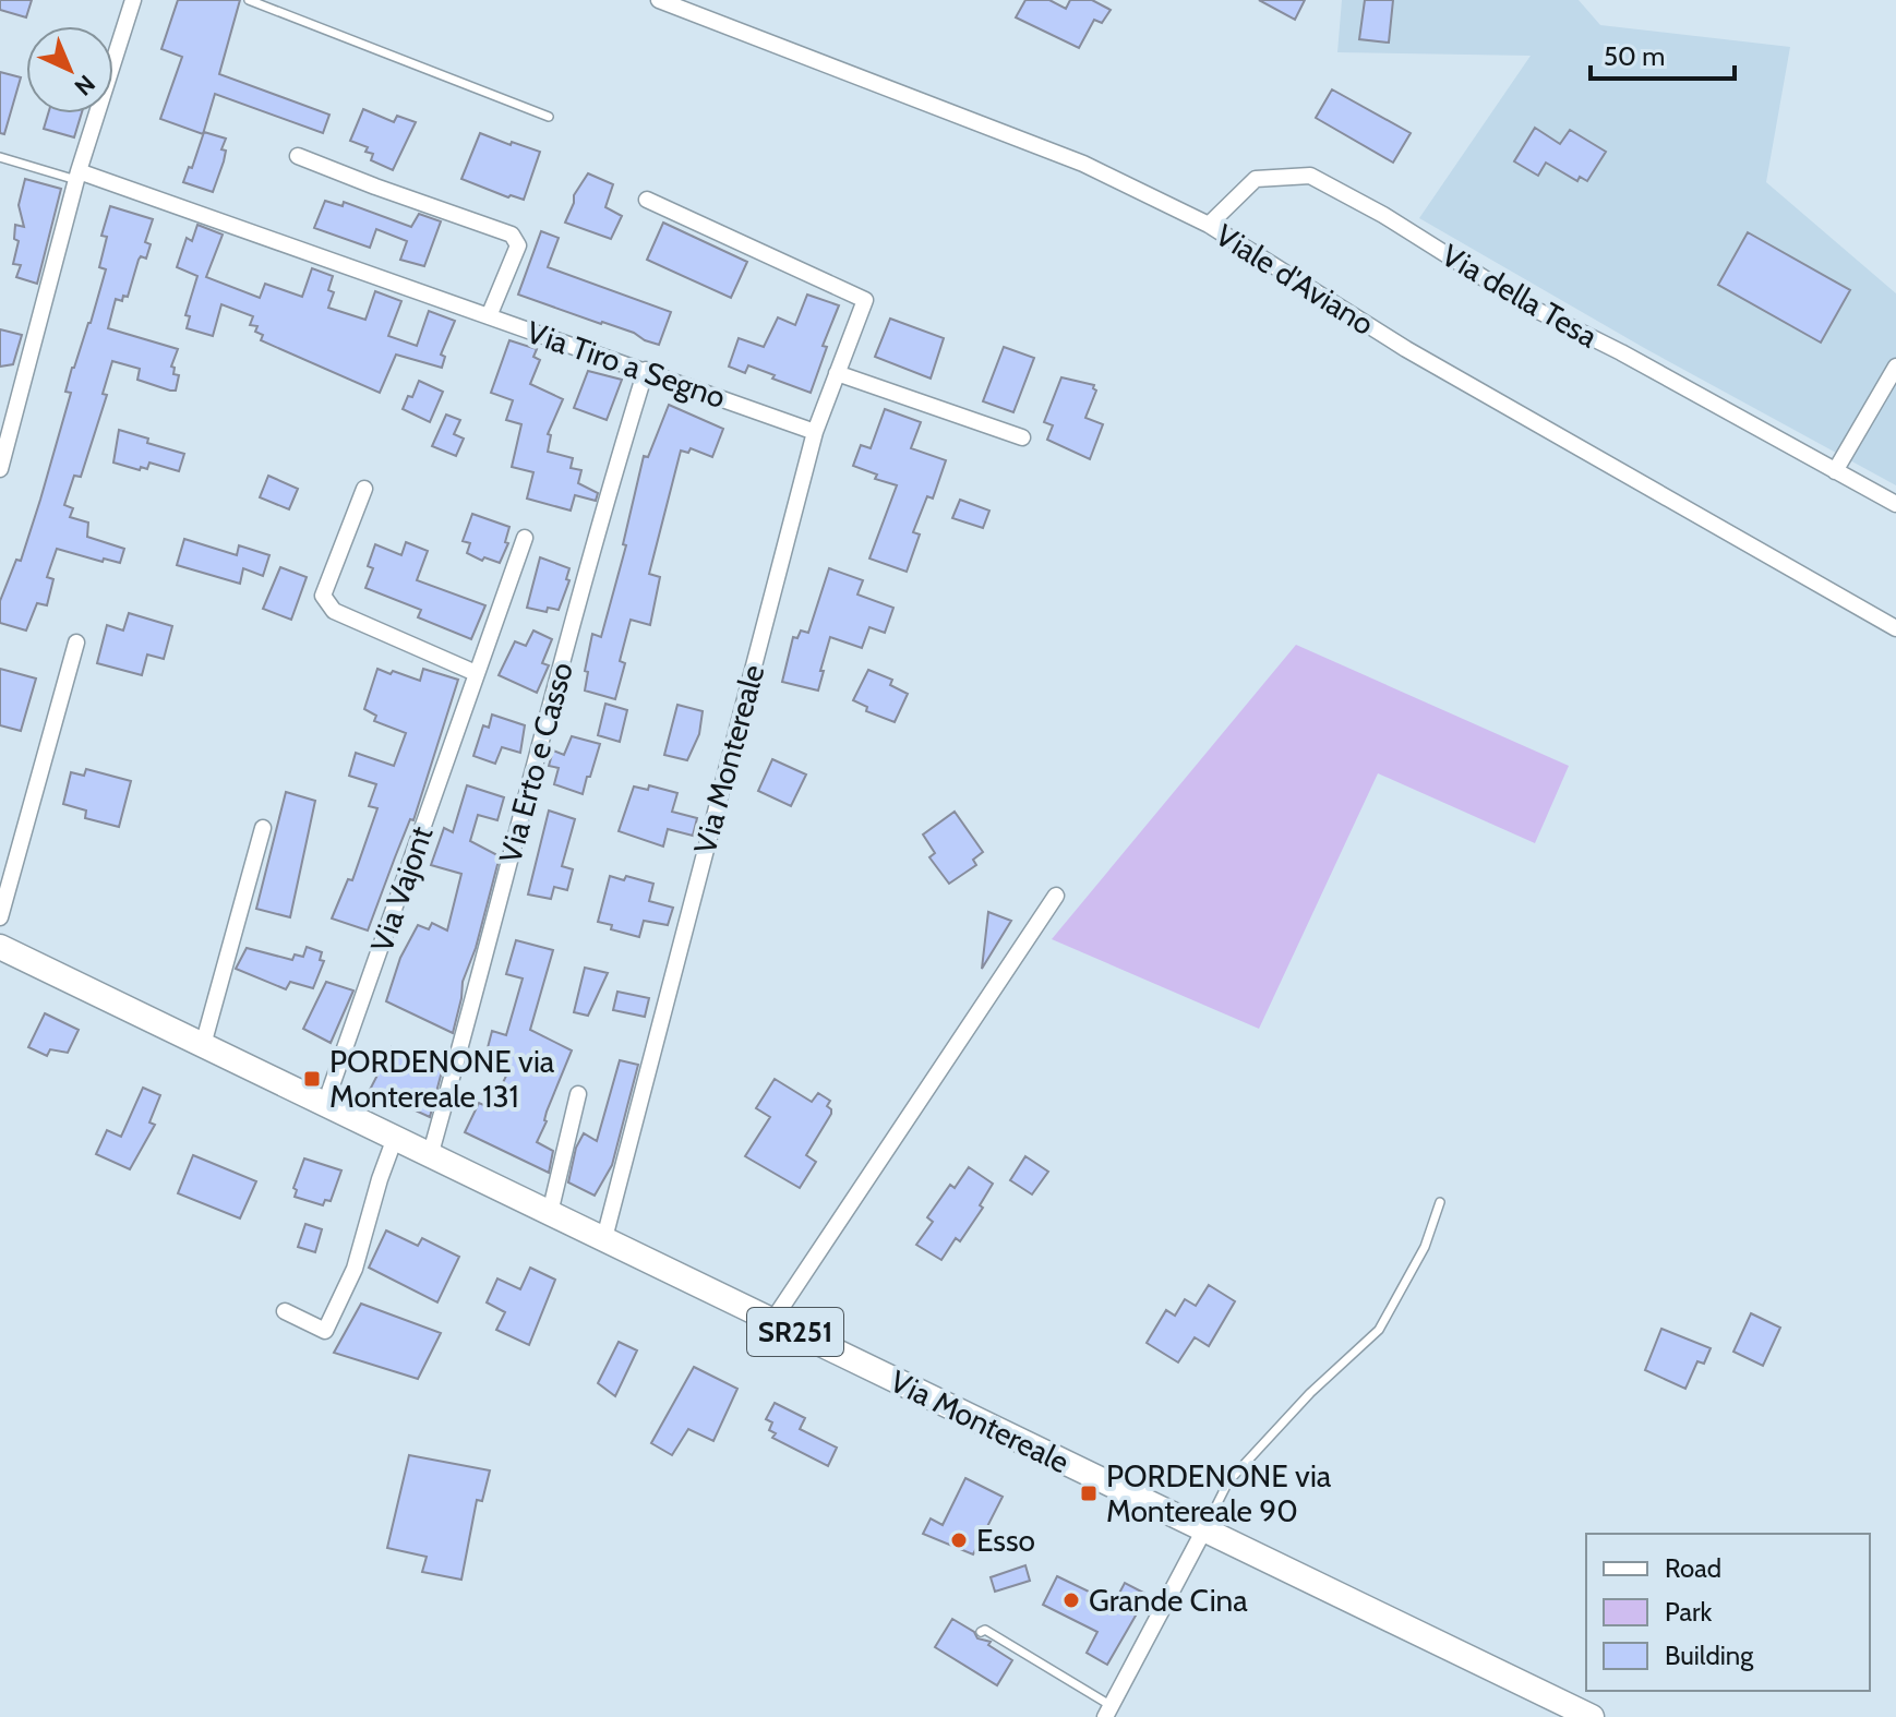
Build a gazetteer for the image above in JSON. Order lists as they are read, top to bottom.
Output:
{
  "streets": {
    "main road": ["Via Montereale", "SR251"],
    "street": [
      "Viale d'Aviano",
      "Via della Tesa",
      "Via Tiro a Segno",
      "Via Erto e Casso",
      "Via Vajont"
    ]
  },
  "crossings": [
    ["Viale d'Aviano", "Via della Tesa"],
    ["Via Tiro a Segno", "Via Montereale"],
    ["Via Tiro a Segno", "Via Erto e Casso"],
    ["Via Montereale", "Via Erto e Casso"],
    ["Via Montereale", "Via Vajont"]
  ],
  "places": {
    "transit": ["PORDENONE via Montereale 131", "PORDENONE via Montereale 90"],
    "other": ["Esso", "Grande Cina"]
  },
  "legend": ["Road", "Park", "Building"],
  "scale_bar": "50 m",
  "north": "bottom right"
}
